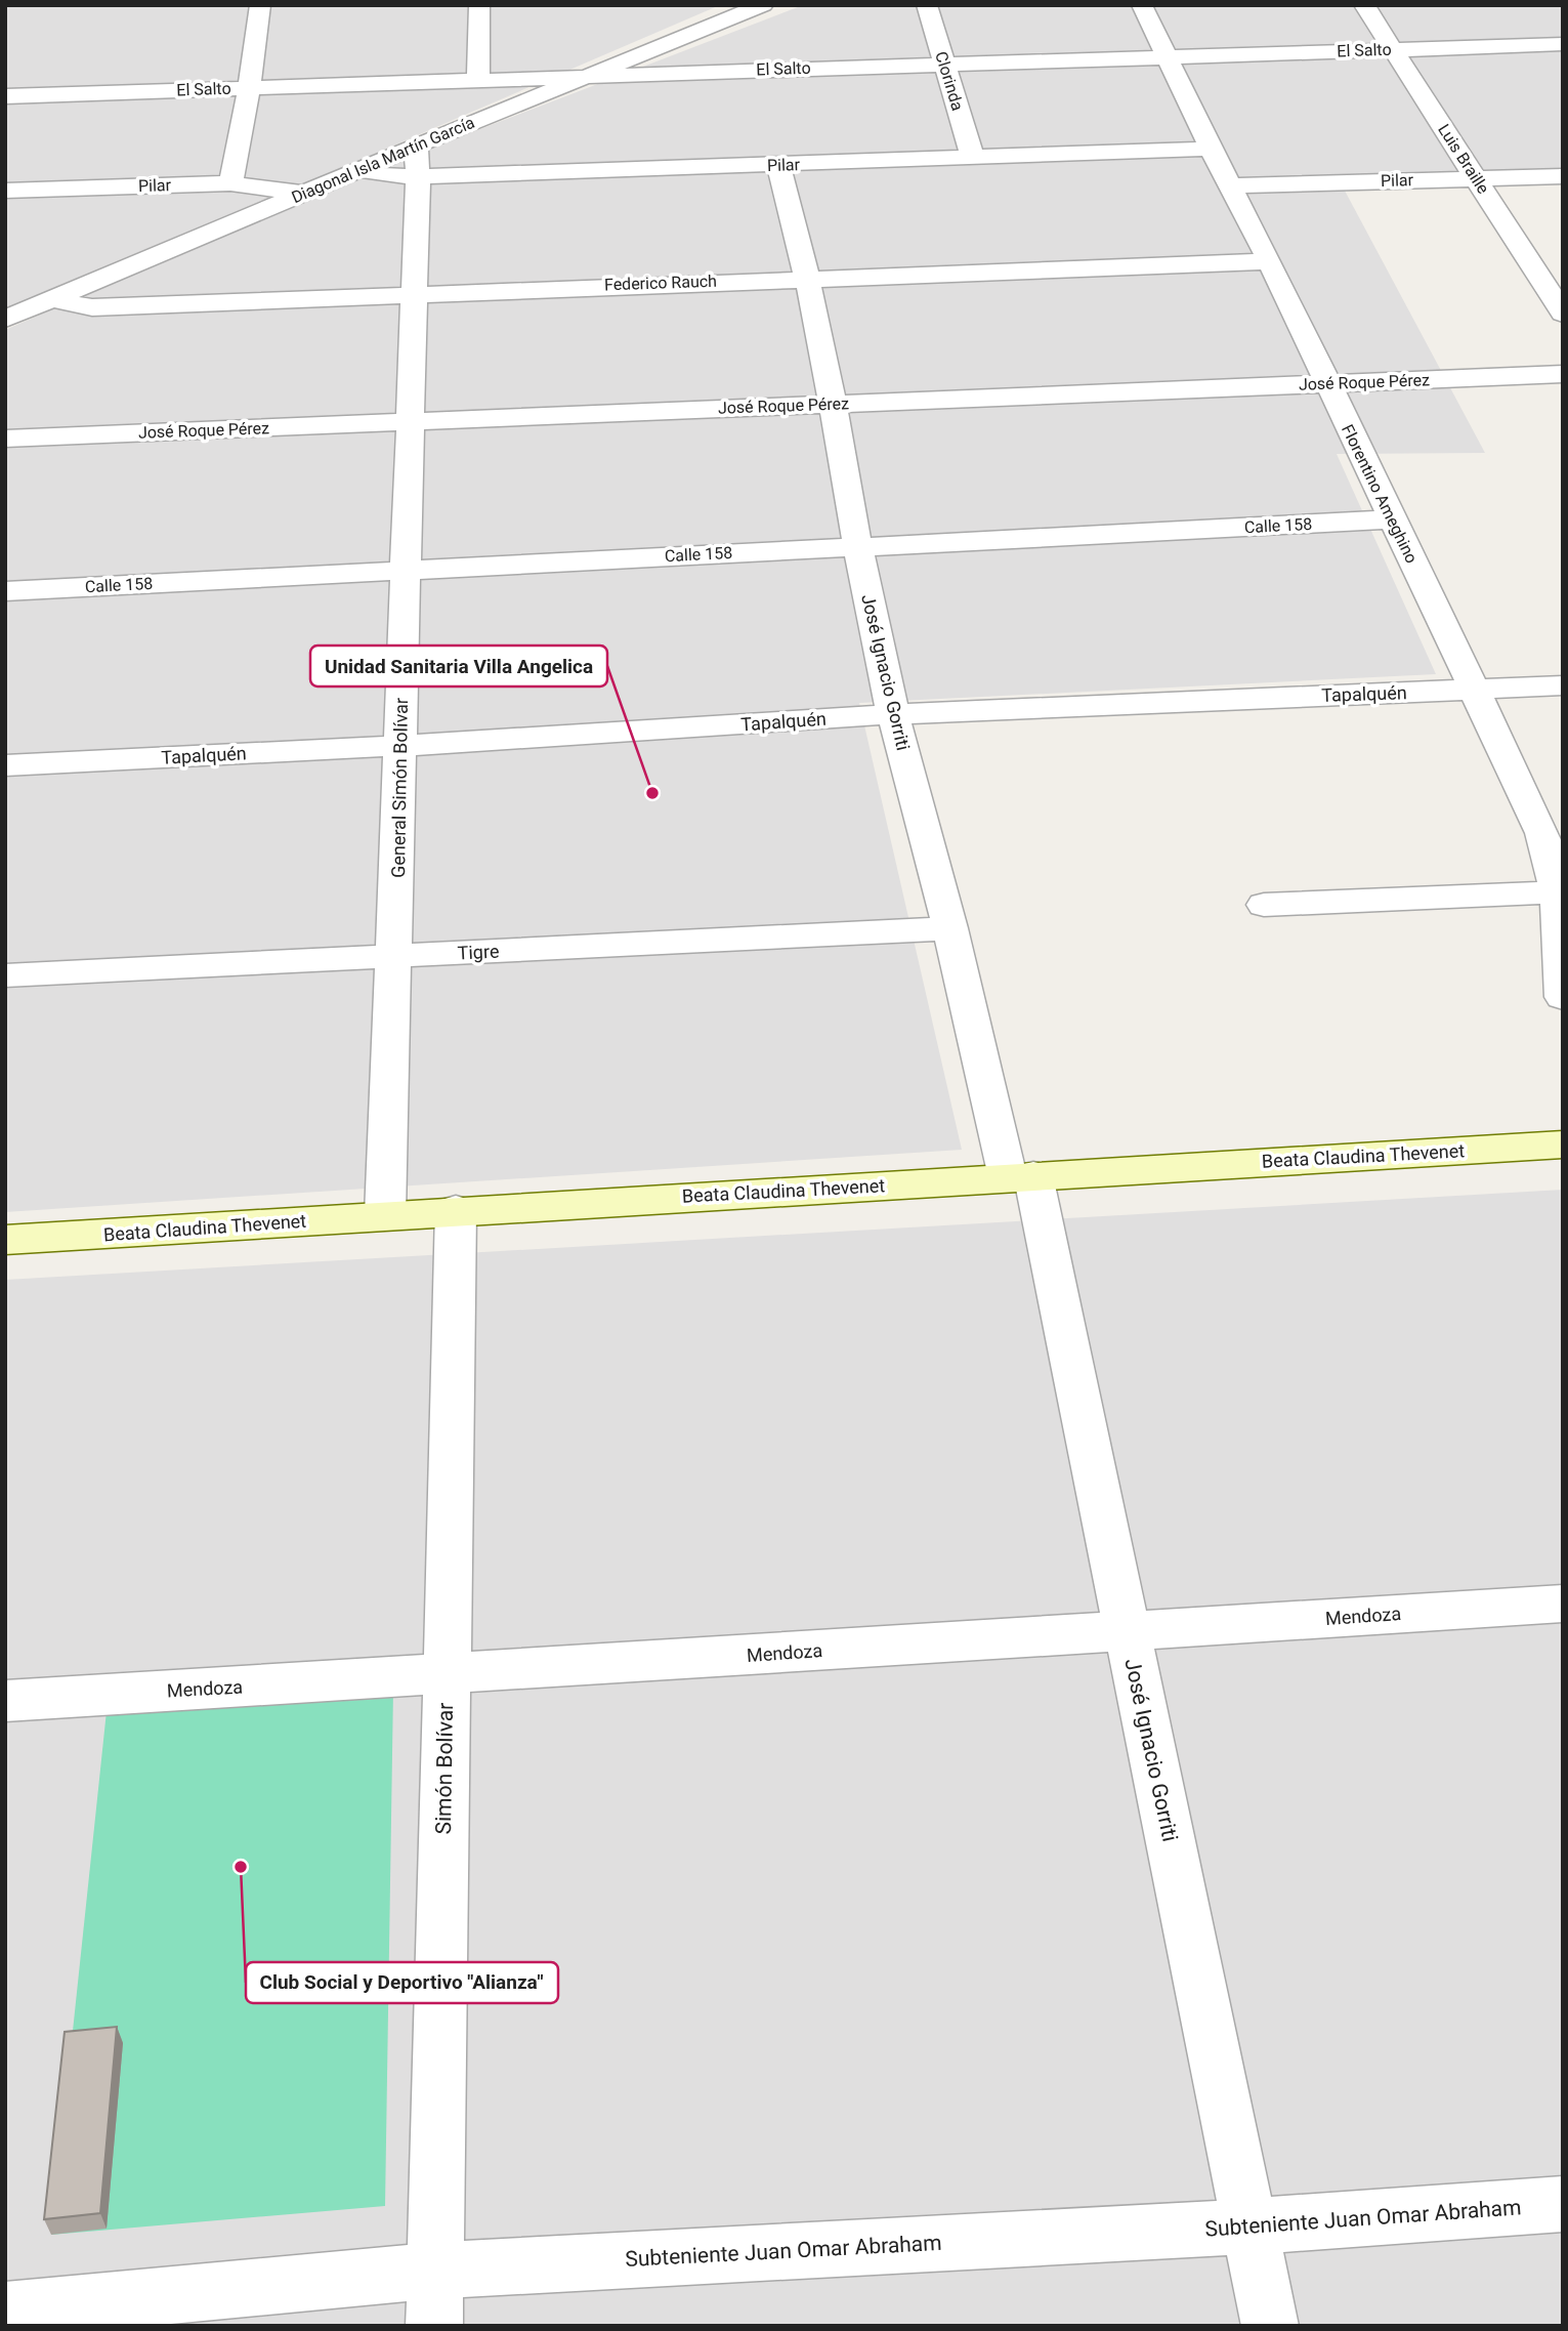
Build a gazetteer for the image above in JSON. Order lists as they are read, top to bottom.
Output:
{
  "streets": {
    "main road": ["Beata Claudina Thevenet"],
    "street": [
      "El Salto",
      "Clorinda",
      "Luis Braille",
      "Diagonal Isla Martín García",
      "Pilar",
      "Federico Rauch",
      "José Roque Pérez",
      "Florentino Ameghino",
      "Calle 158",
      "José Ignacio Gorriti",
      "Tapalquén",
      "General Simón Bolívar",
      "Tigre",
      "Mendoza",
      "Simón Bolívar",
      "Subteniente Juan Omar Abraham"
    ]
  },
  "crossings": [
    ["El Salto", "Clorinda"],
    ["El Salto", "Luis Braille"],
    ["El Salto", "Diagonal Isla Martín García"],
    ["El Salto", "Florentino Ameghino"],
    ["Clorinda", "Pilar"],
    ["Luis Braille", "Pilar"],
    ["Diagonal Isla Martín García", "Pilar"],
    ["Diagonal Isla Martín García", "Federico Rauch"],
    ["Diagonal Isla Martín García", "General Simón Bolívar"],
    ["Pilar", "Florentino Ameghino"],
    ["Pilar", "José Ignacio Gorriti"],
    ["Pilar", "General Simón Bolívar"],
    ["Federico Rauch", "Florentino Ameghino"],
    ["Federico Rauch", "José Ignacio Gorriti"],
    ["Federico Rauch", "General Simón Bolívar"],
    ["José Roque Pérez", "Florentino Ameghino"],
    ["José Roque Pérez", "José Ignacio Gorriti"],
    ["José Roque Pérez", "General Simón Bolívar"],
    ["Florentino Ameghino", "Calle 158"],
    ["Florentino Ameghino", "Tapalquén"],
    ["Calle 158", "José Ignacio Gorriti"],
    ["Calle 158", "General Simón Bolívar"],
    ["José Ignacio Gorriti", "Tapalquén"],
    ["José Ignacio Gorriti", "Tigre"],
    ["José Ignacio Gorriti", "Beata Claudina Thevenet"],
    ["José Ignacio Gorriti", "Mendoza"],
    ["José Ignacio Gorriti", "Subteniente Juan Omar Abraham"],
    ["Tapalquén", "General Simón Bolívar"],
    ["General Simón Bolívar", "Tigre"],
    ["General Simón Bolívar", "Beata Claudina Thevenet"],
    ["Beata Claudina Thevenet", "Simón Bolívar"],
    ["Mendoza", "Simón Bolívar"],
    ["Simón Bolívar", "Subteniente Juan Omar Abraham"]
  ],
  "places": ["Unidad Sanitaria Villa Angelica", "Club Social y Deportivo \"Alianza\""]
}
